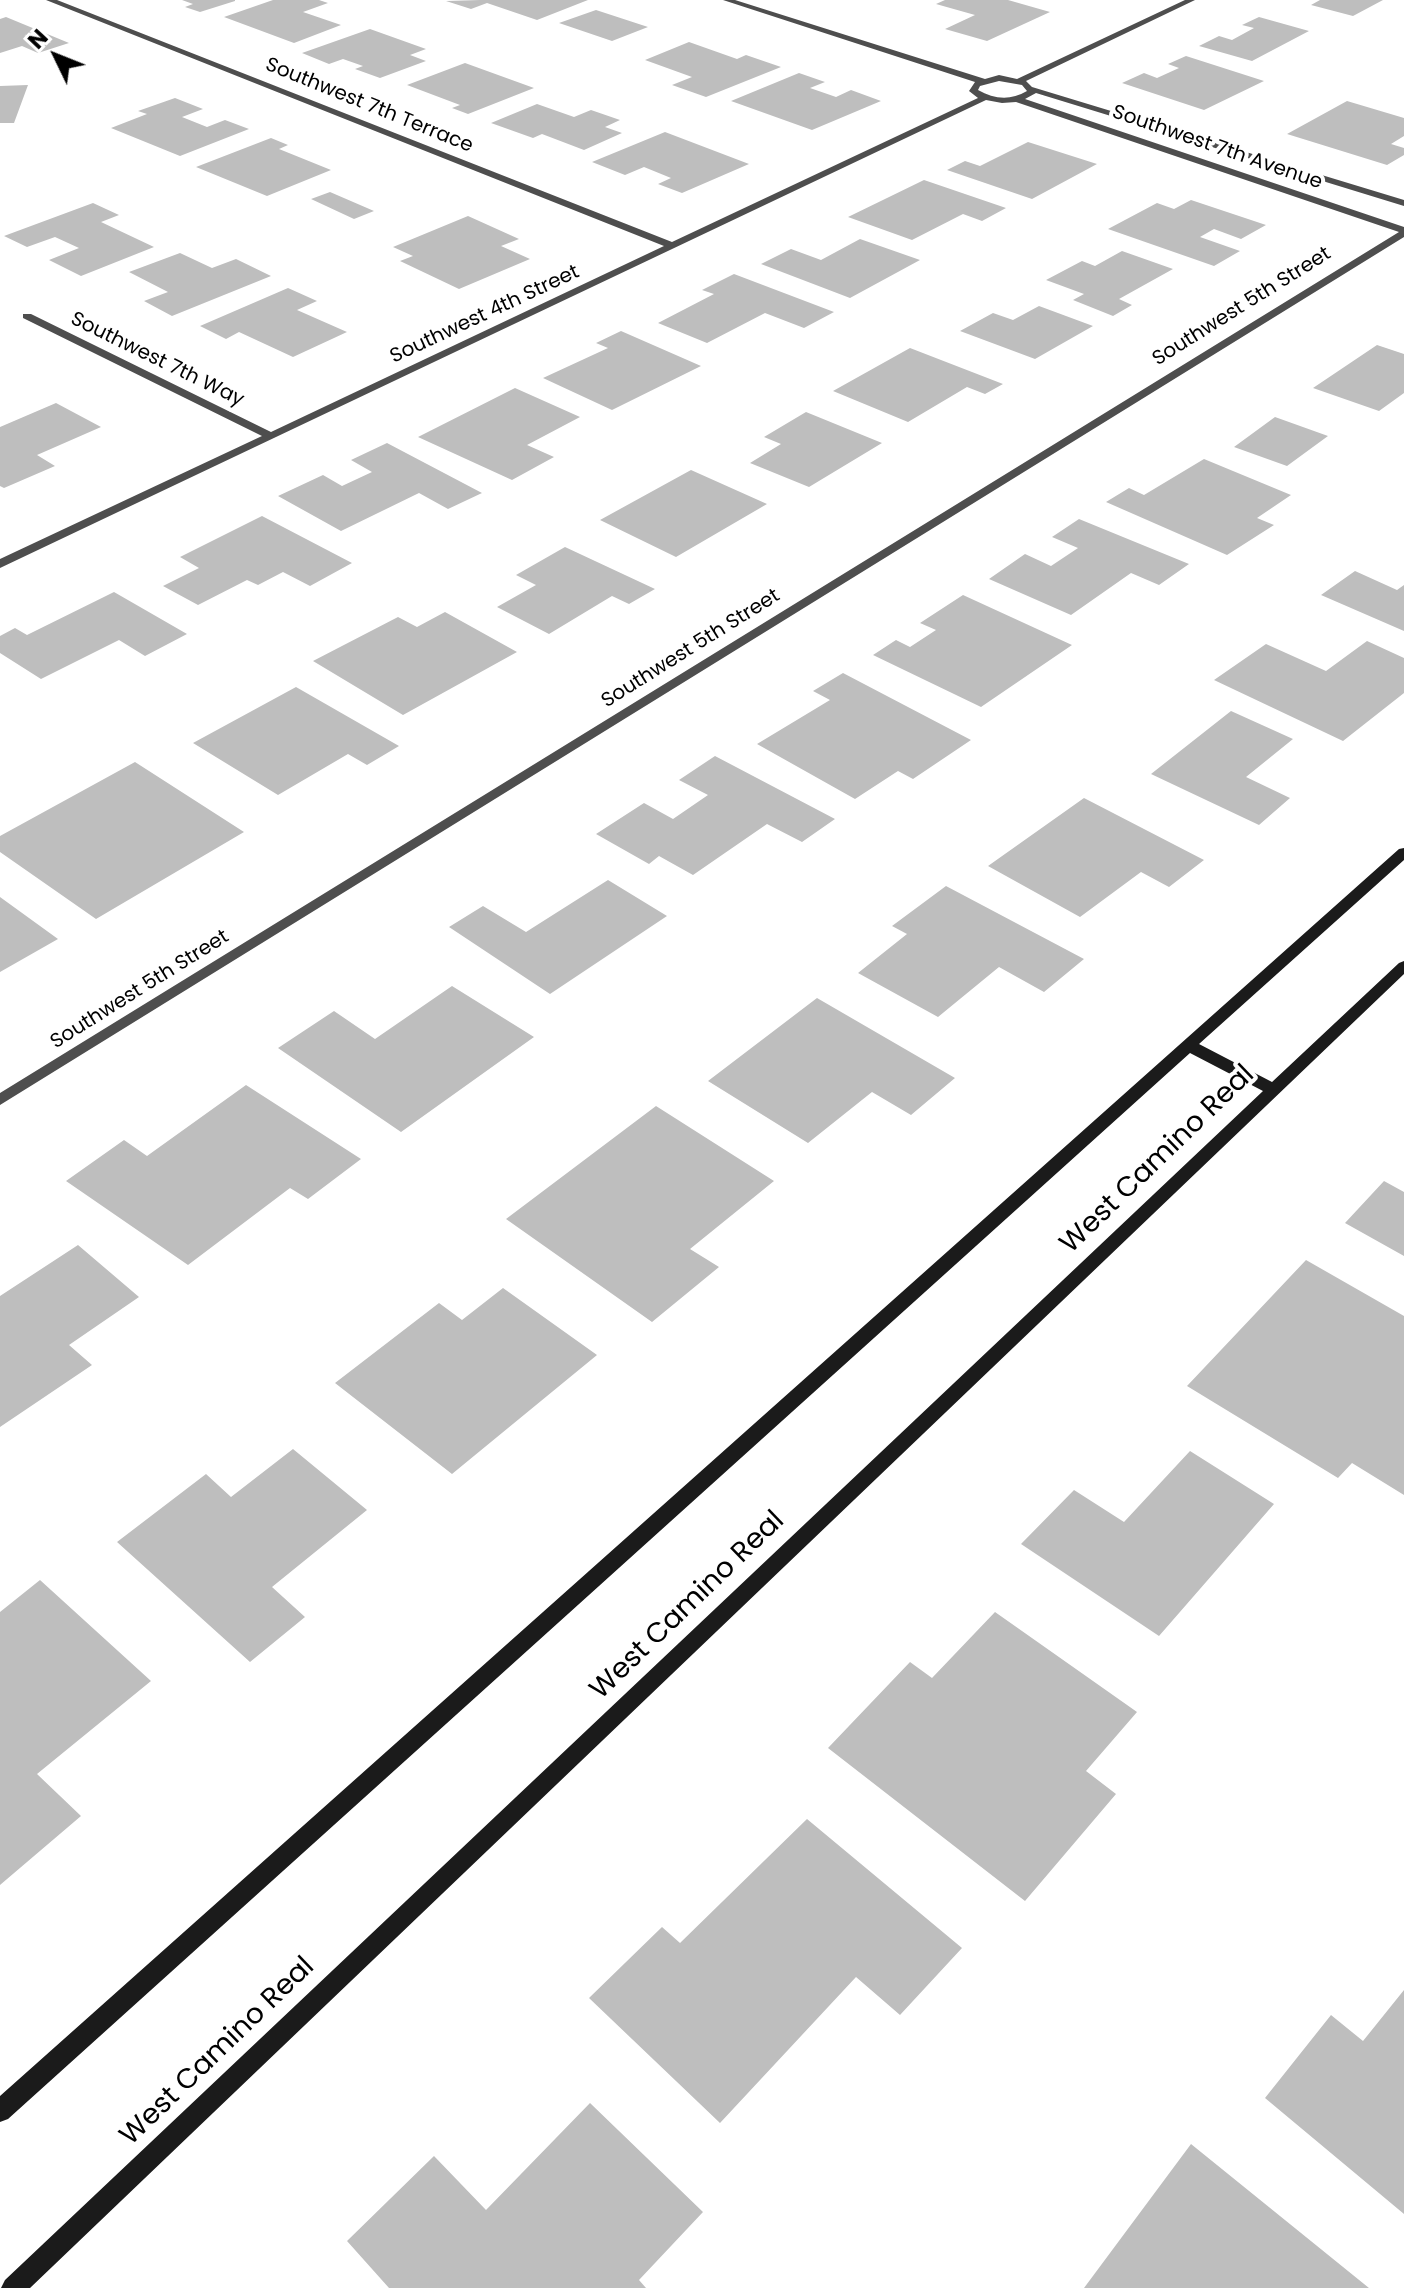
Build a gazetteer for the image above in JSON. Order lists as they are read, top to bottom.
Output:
{
  "streets": {
    "street": [
      "Southwest 7th Terrace",
      "Southwest 7th Avenue",
      "Southwest 5th Street",
      "Southwest 4th Street",
      "Southwest 7th Way",
      "West Camino Real"
    ]
  },
  "crossings": [
    ["Southwest 7th Terrace", "Southwest 4th Street"],
    ["Southwest 7th Avenue", "Southwest 5th Street"],
    ["Southwest 7th Avenue", "Southwest 4th Street"],
    ["Southwest 4th Street", "Southwest 7th Way"]
  ],
  "north": "top left"
}
